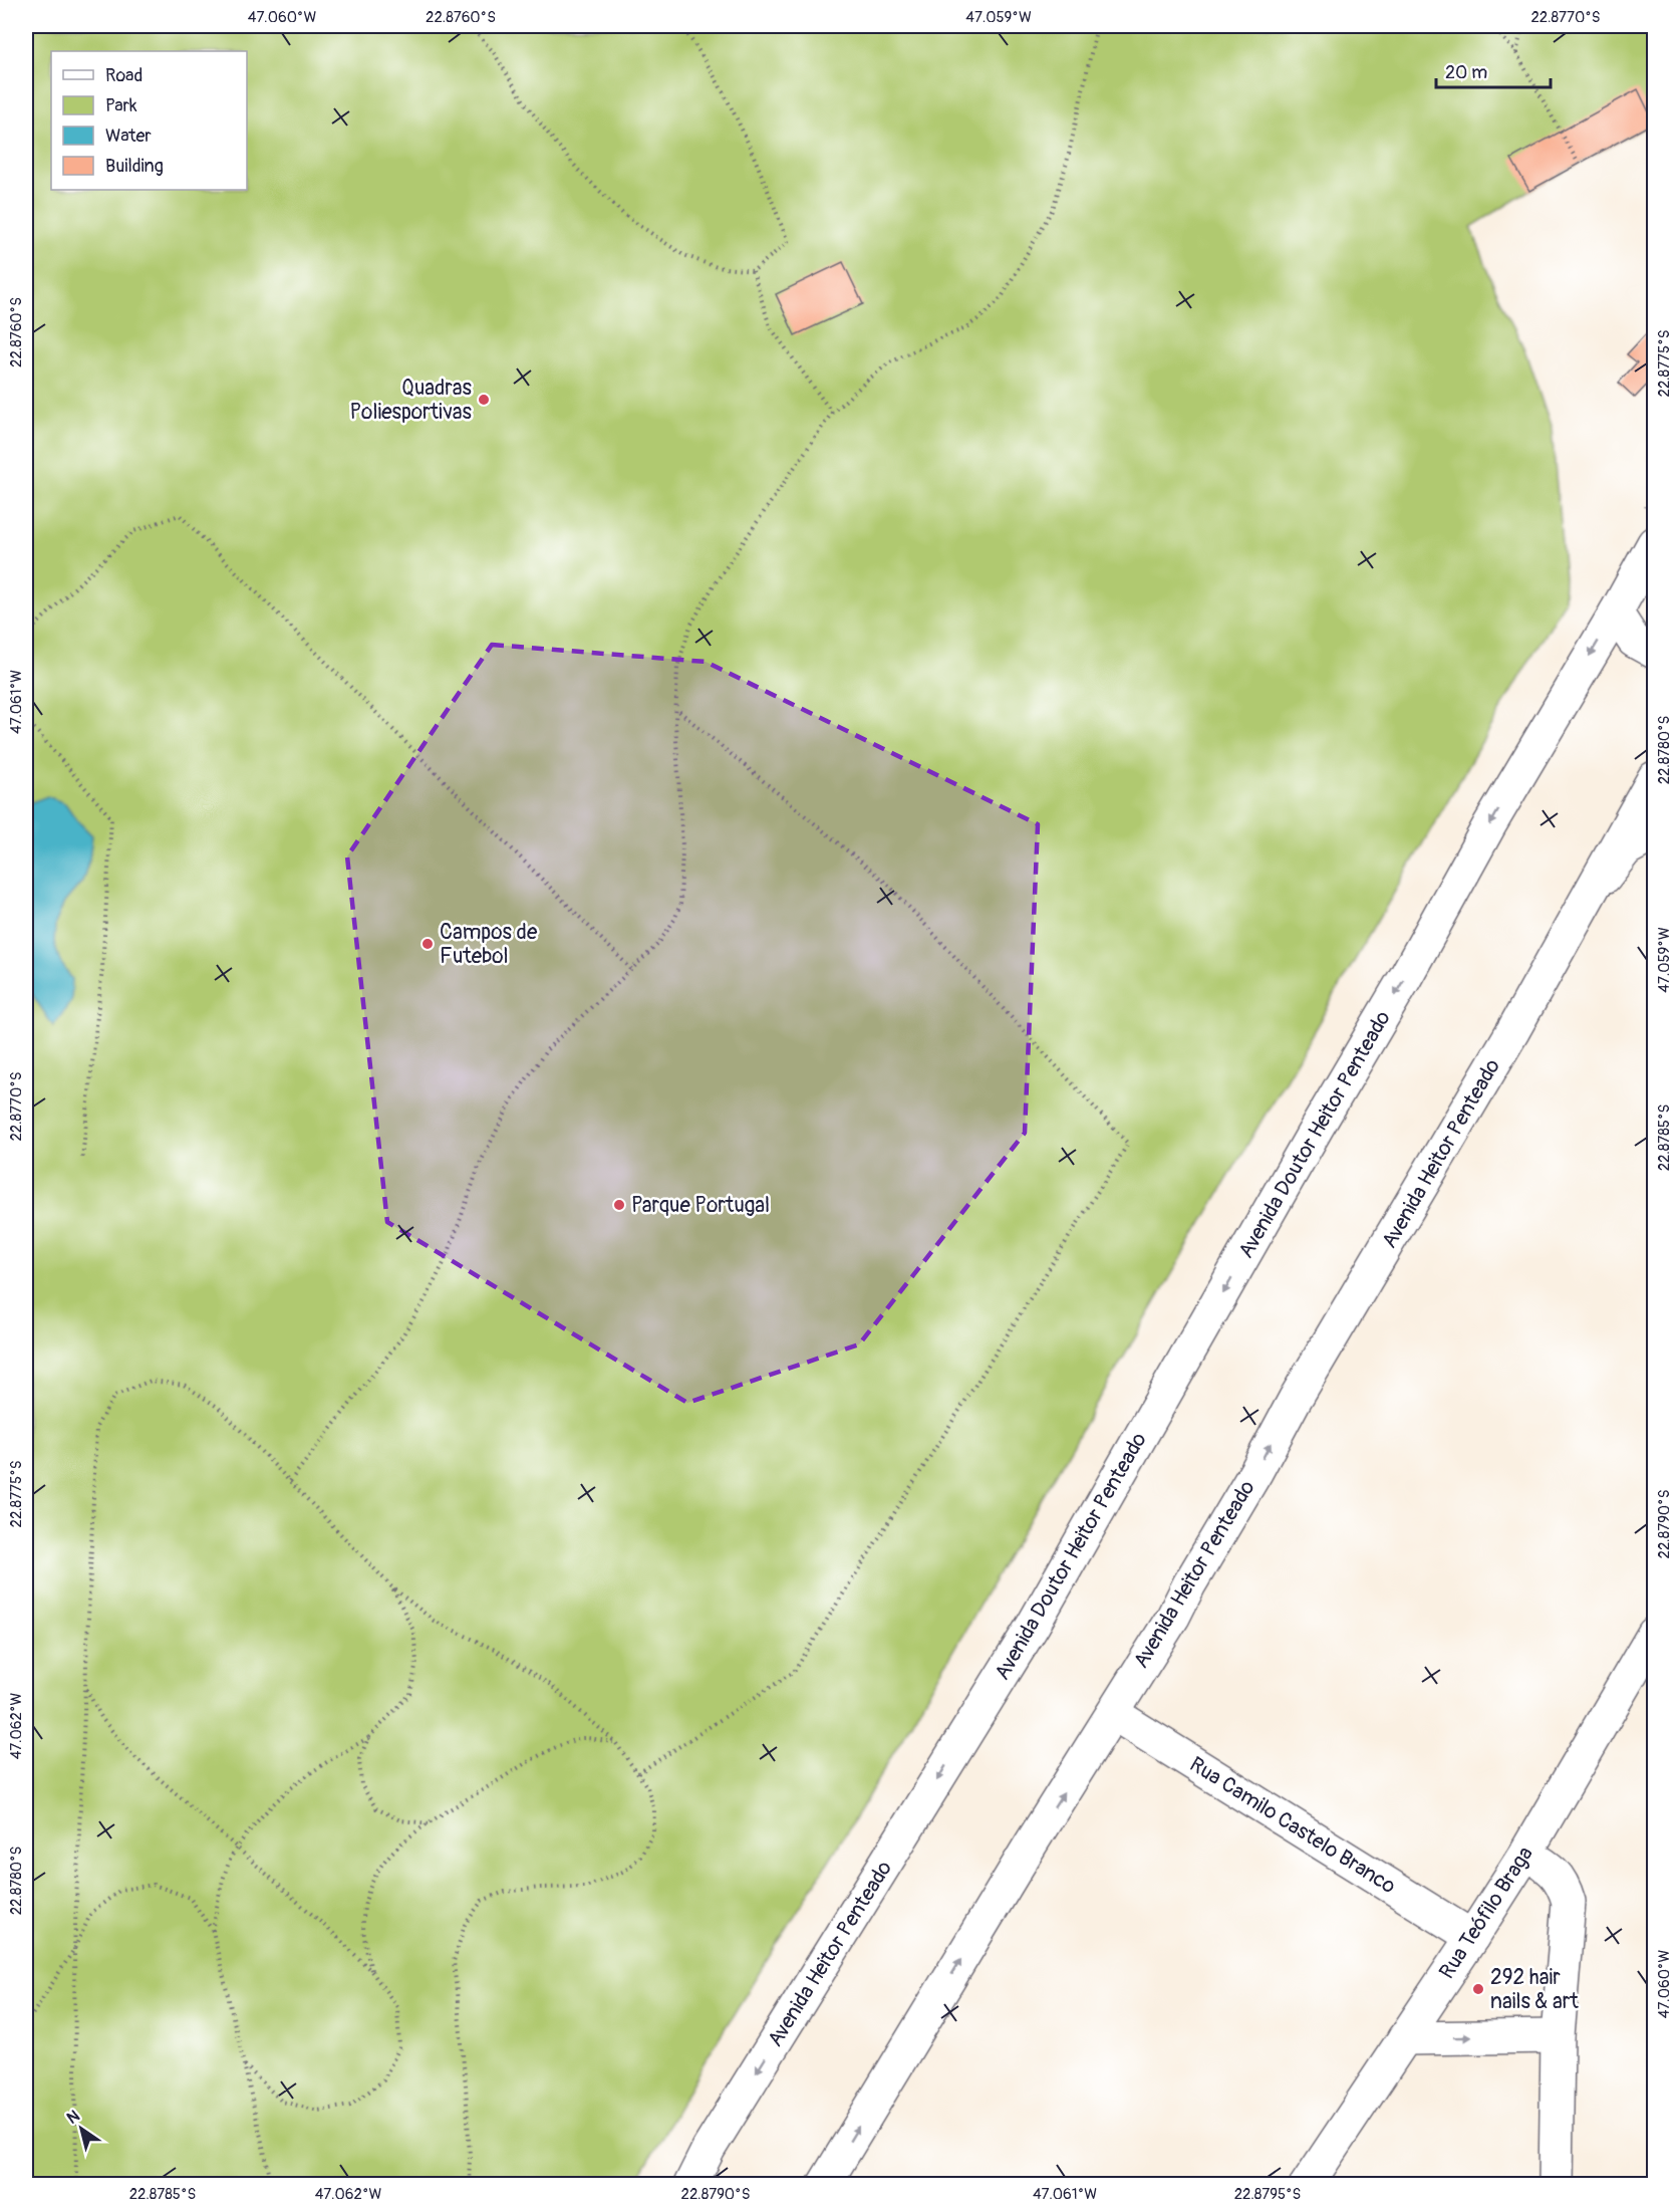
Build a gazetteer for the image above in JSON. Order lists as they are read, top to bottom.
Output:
{
  "streets": {
    "main road": [
      "Avenida Doutor Heitor Penteado",
      "Avenida Heitor Penteado",
      "Rua Camilo Castelo Branco",
      "Rua Teófilo Braga"
    ]
  },
  "crossings": [
    ["Avenida Doutor Heitor Penteado", "Avenida Heitor Penteado"],
    ["Avenida Heitor Penteado", "Rua Camilo Castelo Branco"],
    ["Rua Camilo Castelo Branco", "Rua Teófilo Braga"]
  ],
  "one_way": ["Avenida Doutor Heitor Penteado"],
  "places": [
    "Quadras Poliesportivas",
    "Campos de Futebol",
    "Parque Portugal",
    "292 hair nails & art"
  ],
  "legend": [
    "Road",
    "Park",
    "Water",
    "Building"
  ],
  "scale_bar": "20 m",
  "north": "top left",
  "coordinates": [
    "47.060°W",
    "22.8760°S",
    "47.059°W",
    "22.8770°S",
    "22.8775°S",
    "47.061°W",
    "22.8780°S",
    "22.8785°S",
    "22.8790°S",
    "47.062°W",
    "22.8795°S"
  ]
}
